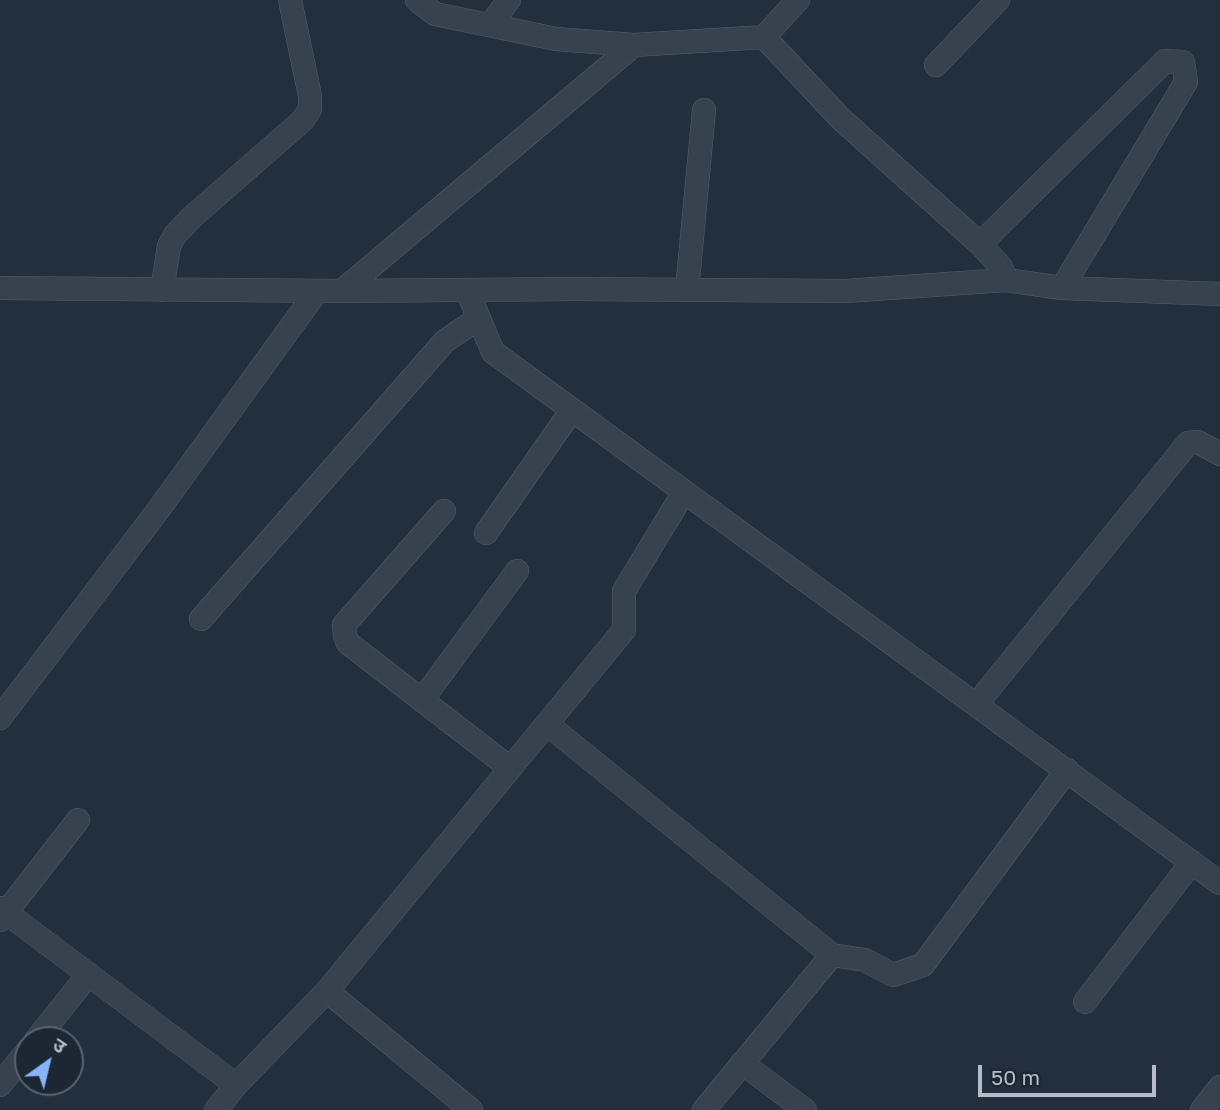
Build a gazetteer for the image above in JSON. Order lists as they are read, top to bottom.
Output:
{
  "scale_bar": "50 m",
  "north": "top right"
}
